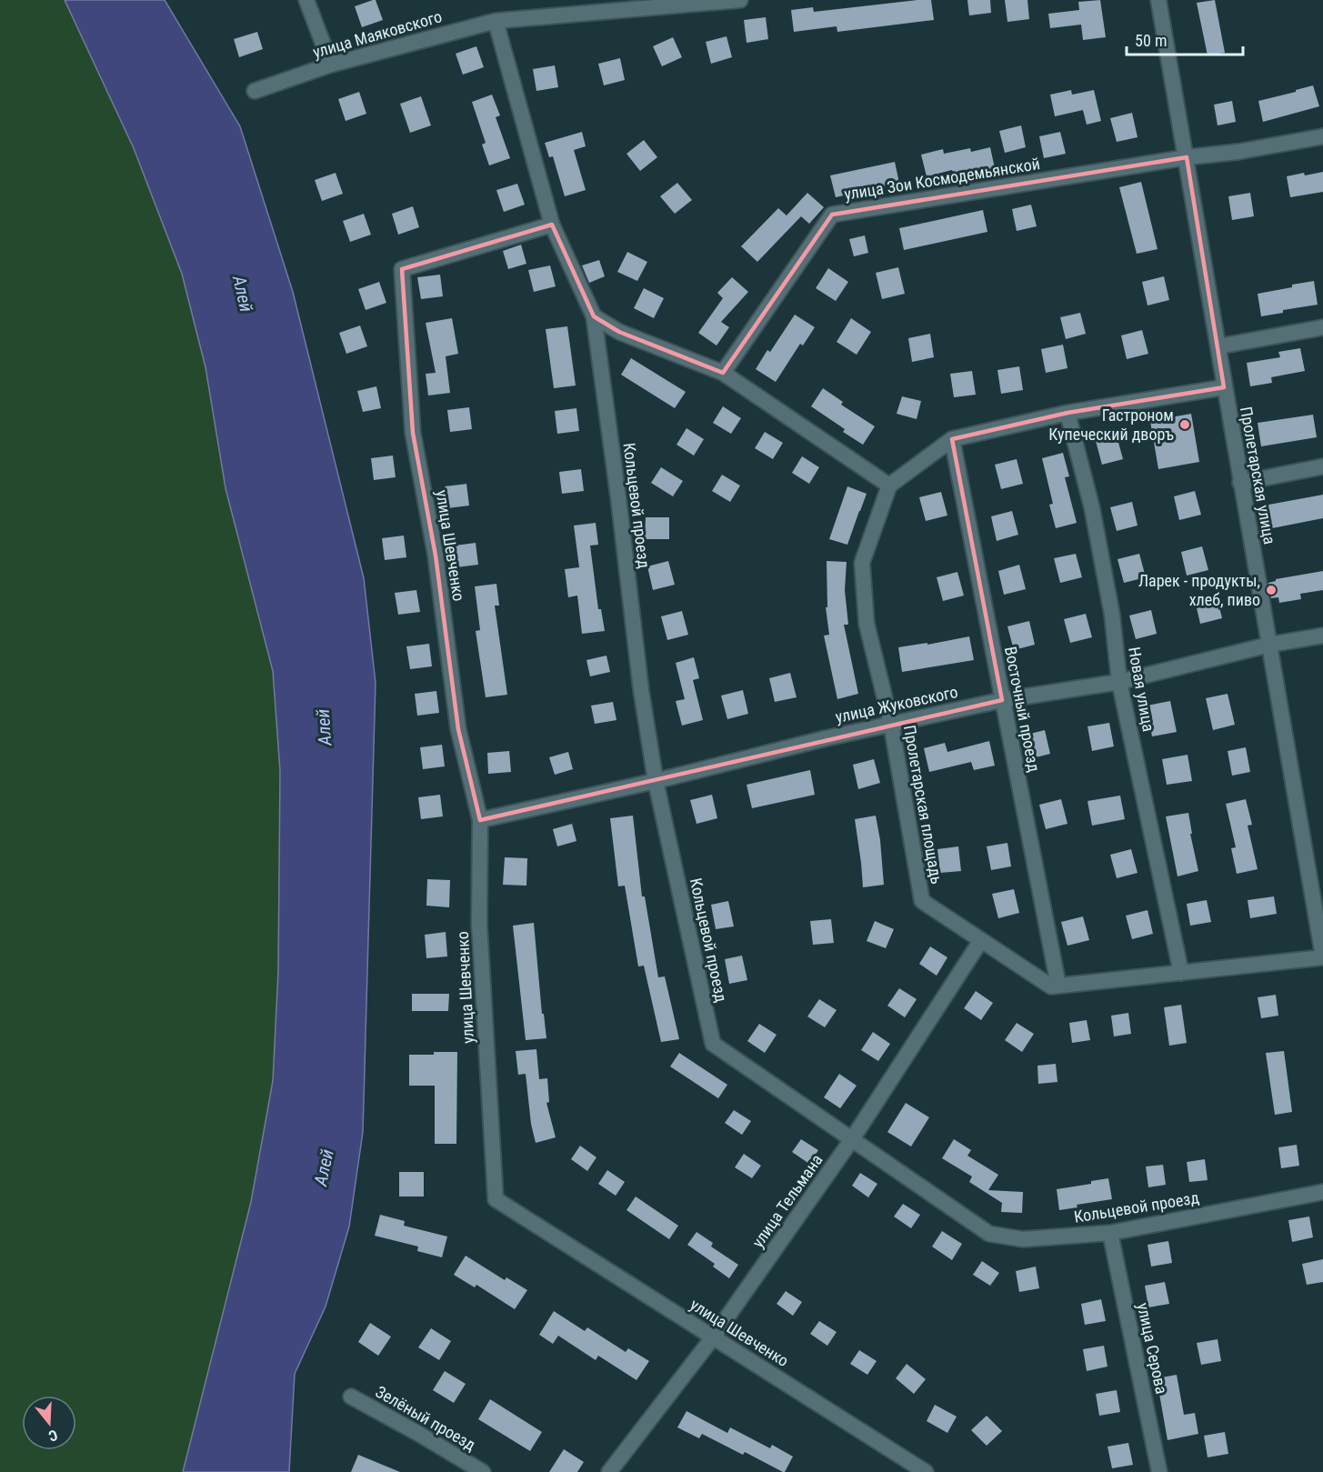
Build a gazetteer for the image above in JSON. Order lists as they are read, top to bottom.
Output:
{
  "streets": {
    "street": [
      "улица Маяковского",
      "улица Зои Космодемьянской",
      "Пролетарская улица",
      "Кольцевой проезд",
      "улица Шевченко",
      "Новая улица",
      "улица Жуковского",
      "Восточный проезд",
      "Пролетарская площадь",
      "улица Тельмана",
      "улица Серова",
      "Зелёный проезд"
    ]
  },
  "crossings": [
    ["улица Маяковского", "Кольцевой проезд"],
    ["улица Зои Космодемьянской", "Пролетарская улица"],
    ["Пролетарская улица", "улица Жуковского"],
    ["Пролетарская улица", "Пролетарская площадь"],
    ["Кольцевой проезд", "улица Шевченко"],
    ["Кольцевой проезд", "улица Жуковского"],
    ["Кольцевой проезд", "улица Тельмана"],
    ["Кольцевой проезд", "улица Серова"],
    ["улица Шевченко", "улица Жуковского"],
    ["улица Шевченко", "улица Тельмана"],
    ["Новая улица", "улица Жуковского"],
    ["Новая улица", "Пролетарская площадь"],
    ["улица Жуковского", "Восточный проезд"],
    ["улица Жуковского", "Пролетарская площадь"],
    ["Восточный проезд", "Пролетарская площадь"],
    ["Пролетарская площадь", "улица Тельмана"]
  ],
  "water": ["Алей"],
  "places": ["Гастроном Купеческий дворъ", "Ларек - продукты, хлеб, пиво"],
  "scale_bar": "50 m",
  "north": "bottom"
}
